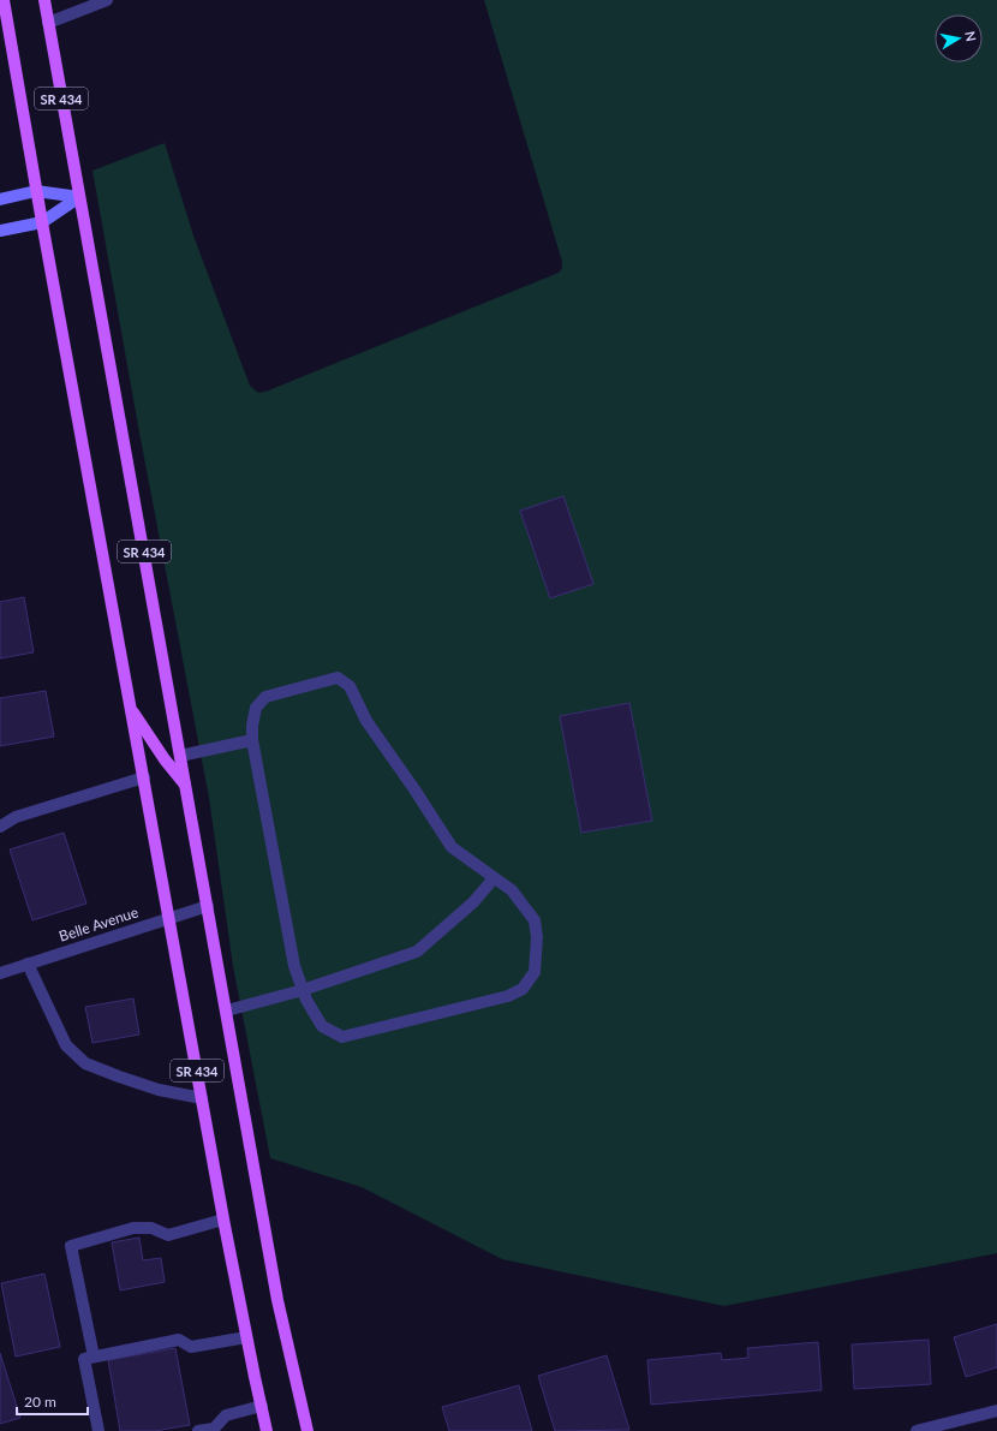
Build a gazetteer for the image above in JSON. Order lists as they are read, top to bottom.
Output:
{
  "streets": {
    "main road": ["SR 434"],
    "street": ["Belle Avenue"]
  },
  "crossings": [
    ["SR 434", "Belle Avenue"]
  ],
  "scale_bar": "20 m",
  "north": "right"
}
